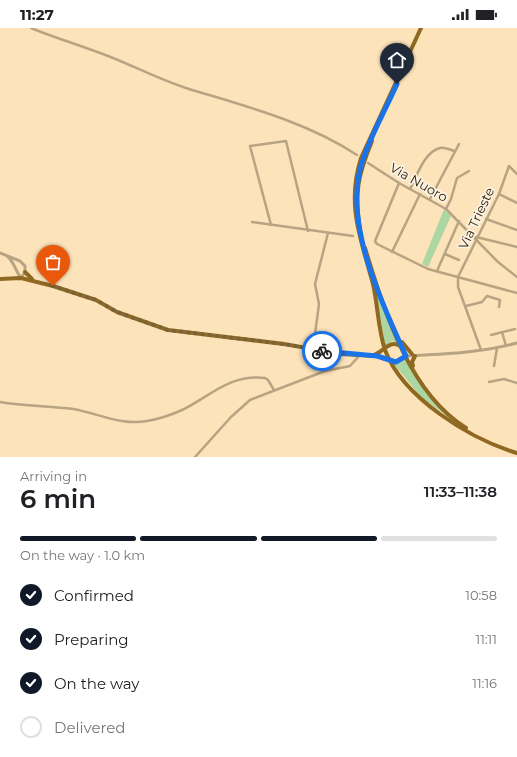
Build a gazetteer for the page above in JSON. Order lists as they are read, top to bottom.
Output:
{
  "streets": {
    "street": ["Via Nuoro", "Via Trieste"]
  },
  "crossings": [
    ["Via Nuoro", "Via Trieste"]
  ],
  "page": {
    "status": "11:27",
    "heading": ["6 min", "Arriving in", "11:33–11:38"],
    "bar": "On the way · 1.0 km",
    "list": [
      ["Confirmed", "10:58"],
      ["Preparing", "11:11"],
      ["On the way", "11:16"],
      "Delivered"
    ]
  }
}
